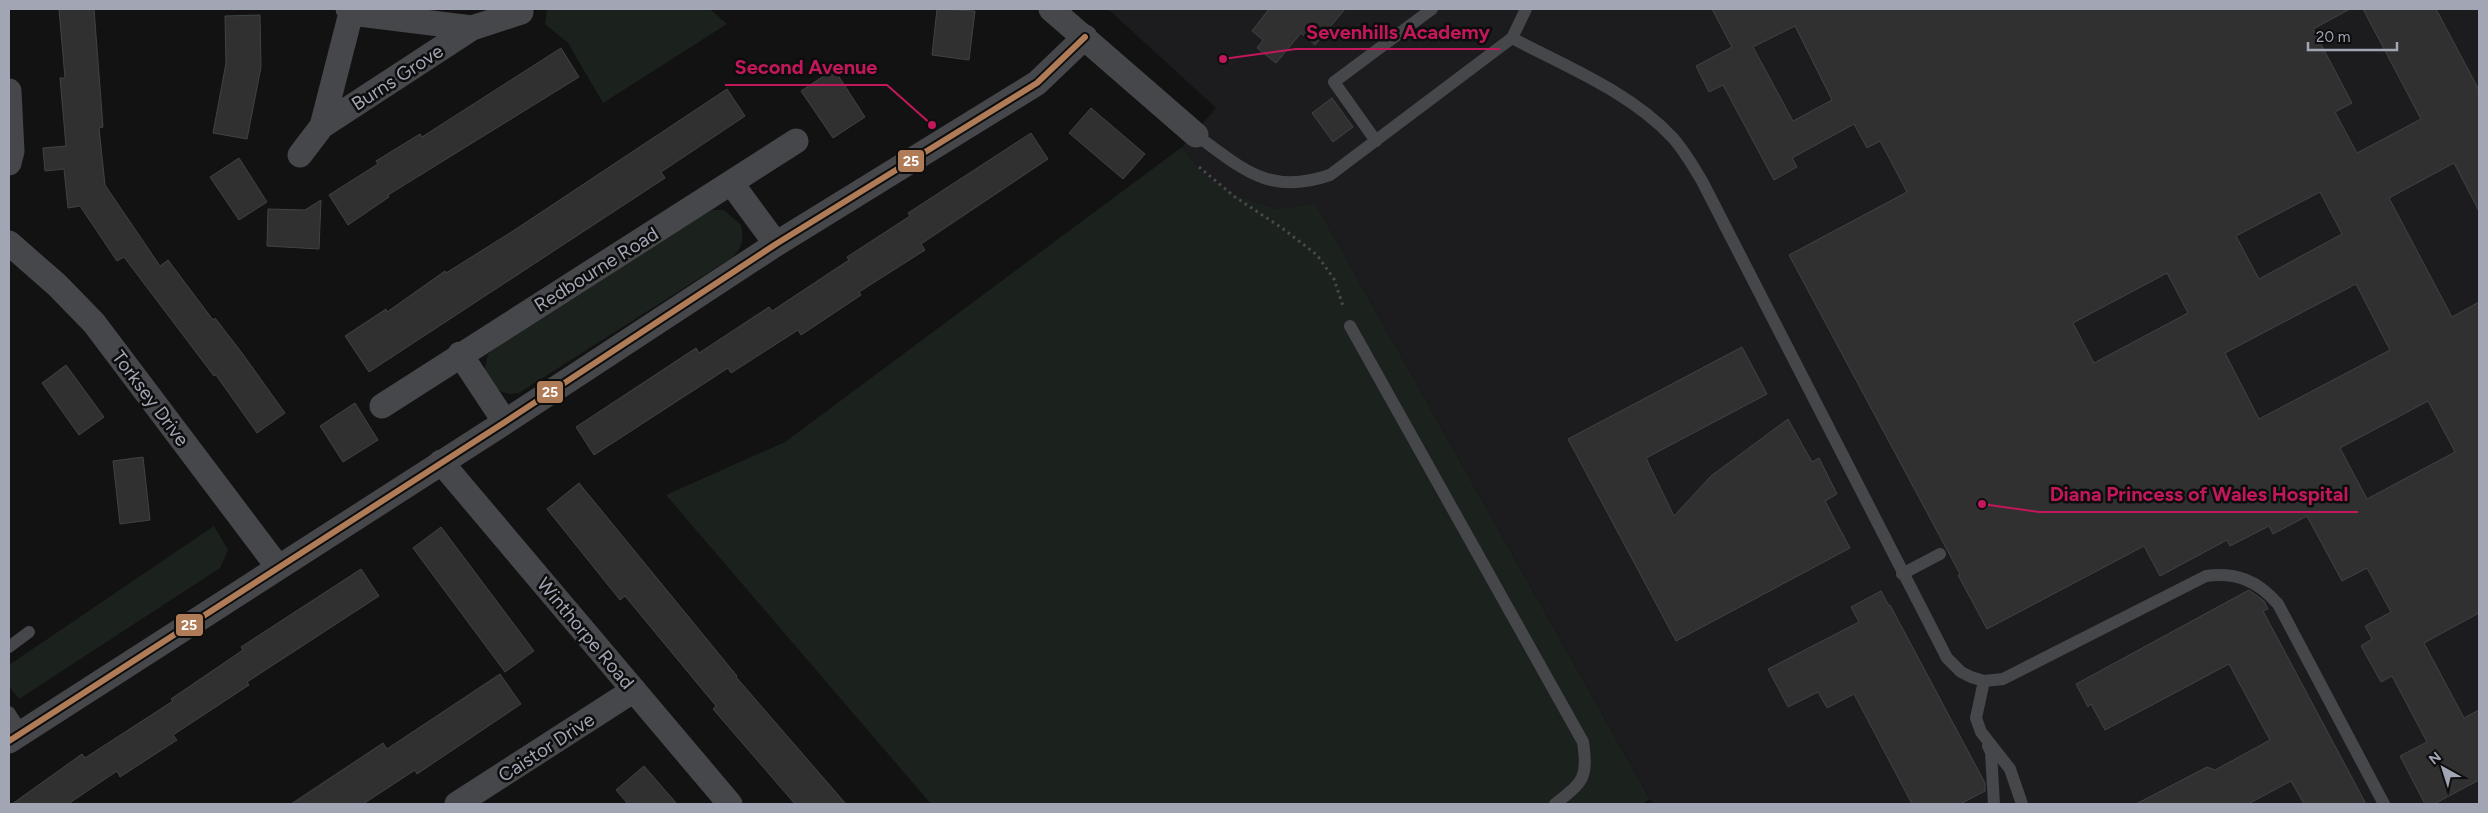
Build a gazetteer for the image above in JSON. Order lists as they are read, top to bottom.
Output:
{
  "streets": {
    "street": [
      "Burns Grove",
      "Redbourne Road",
      "Torksey Drive",
      "Winthorpe Road",
      "Caistor Drive"
    ]
  },
  "crossings": [
    ["Winthorpe Road", "Caistor Drive"]
  ],
  "places": ["Sevenhills Academy", "Second Avenue", "Diana Princess of Wales Hospital"],
  "lines": ["transit line 25"],
  "scale_bar": "20 m",
  "north": "top left"
}
